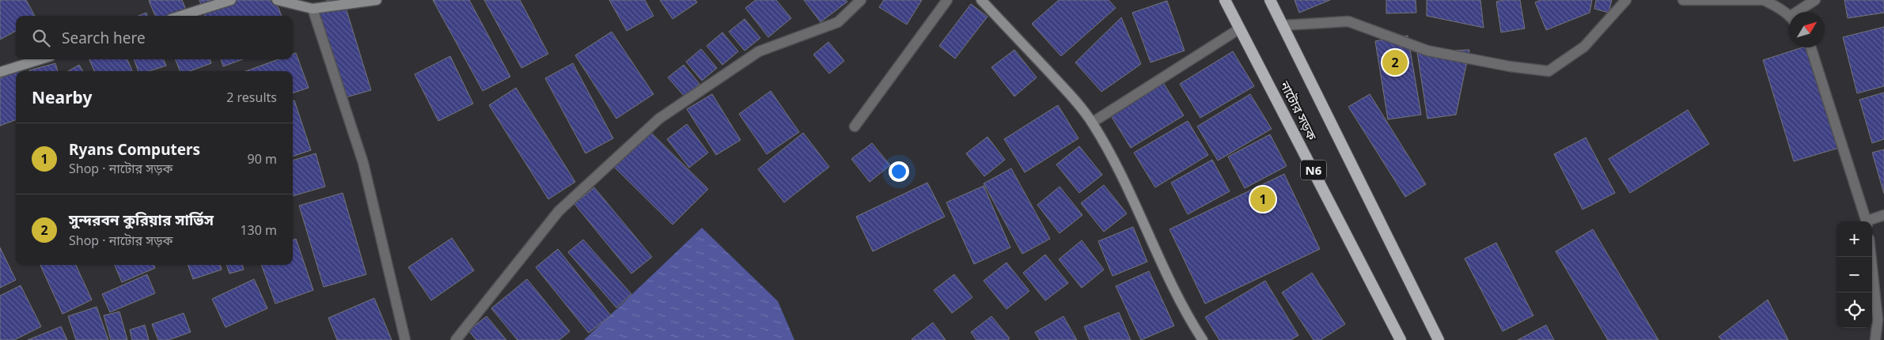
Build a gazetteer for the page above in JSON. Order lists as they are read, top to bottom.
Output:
{
  "streets": {
    "highway": ["নাটোর সড়ক", "N6"]
  },
  "north": "top right",
  "page": {
    "search": "Search here",
    "pins": ["2", "1"],
    "heading": ["Nearby", "2 results"],
    "list": [
      {
        "mark": "1",
        "name": "Ryans Computers",
        "note": "Shop · নাটোর সড়ক",
        "value": "90 m"
      },
      {
        "mark": "2",
        "name": "সুন্দরবন কুরিয়ার সার্ভিস",
        "note": "Shop · নাটোর সড়ক",
        "value": "130 m"
      }
    ],
    "map_buttons": ["+", "−"]
  }
}
